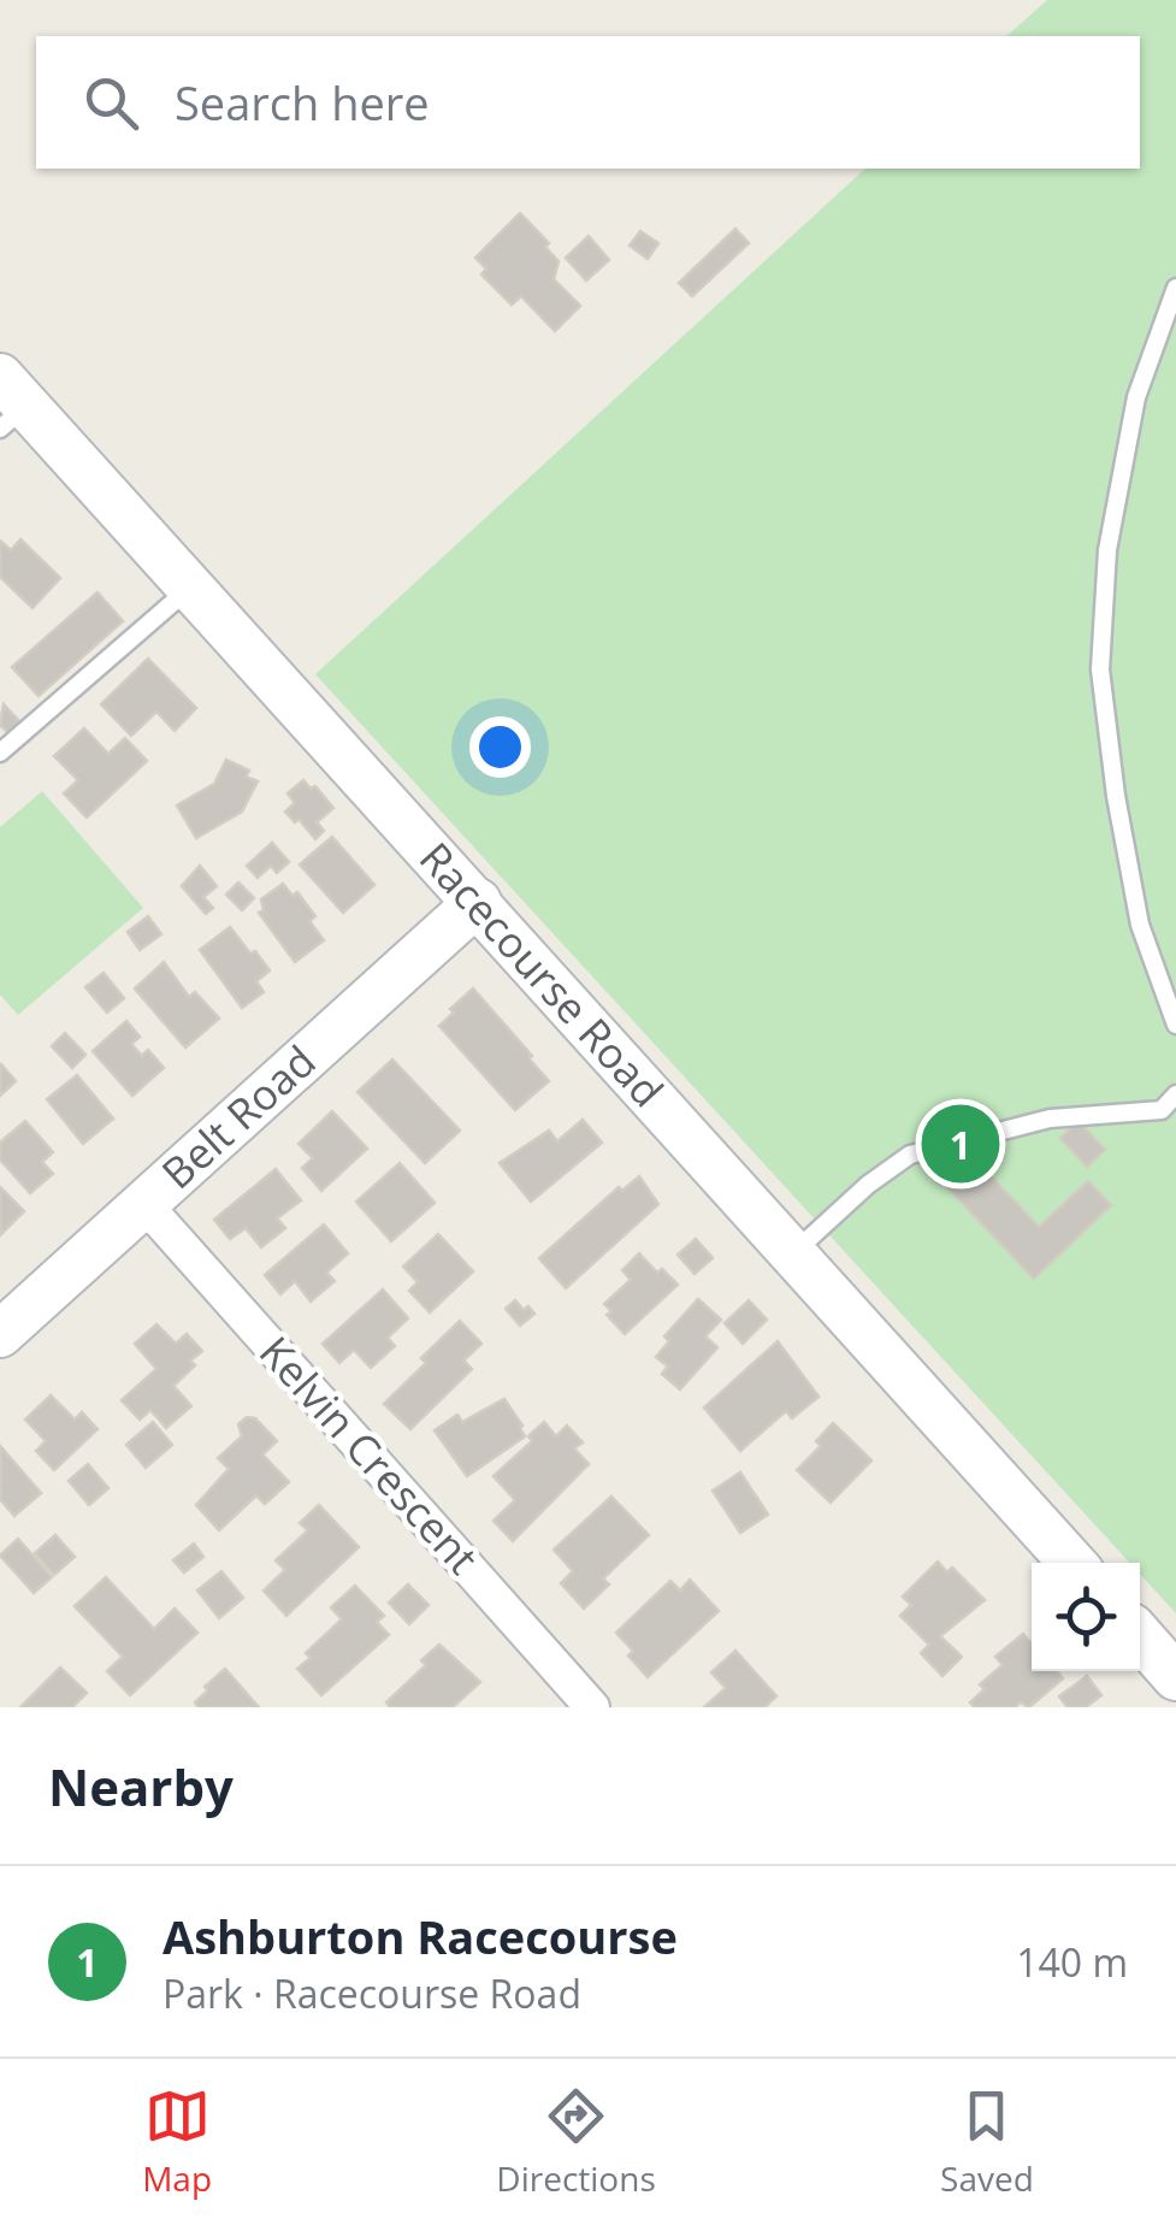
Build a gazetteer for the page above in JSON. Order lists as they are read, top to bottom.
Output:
{
  "streets": {
    "street": ["Racecourse Road", "Belt Road", "Kelvin Crescent"]
  },
  "crossings": [
    ["Racecourse Road", "Belt Road"],
    ["Belt Road", "Kelvin Crescent"]
  ],
  "page": {
    "search": "Search here",
    "pins": "1",
    "heading": "Nearby",
    "list": [
      {
        "mark": "1",
        "name": "Ashburton Racecourse",
        "note": "Park · Racecourse Road",
        "value": "140 m"
      }
    ],
    "nav": ["Map", "Directions", "Saved"]
  }
}
